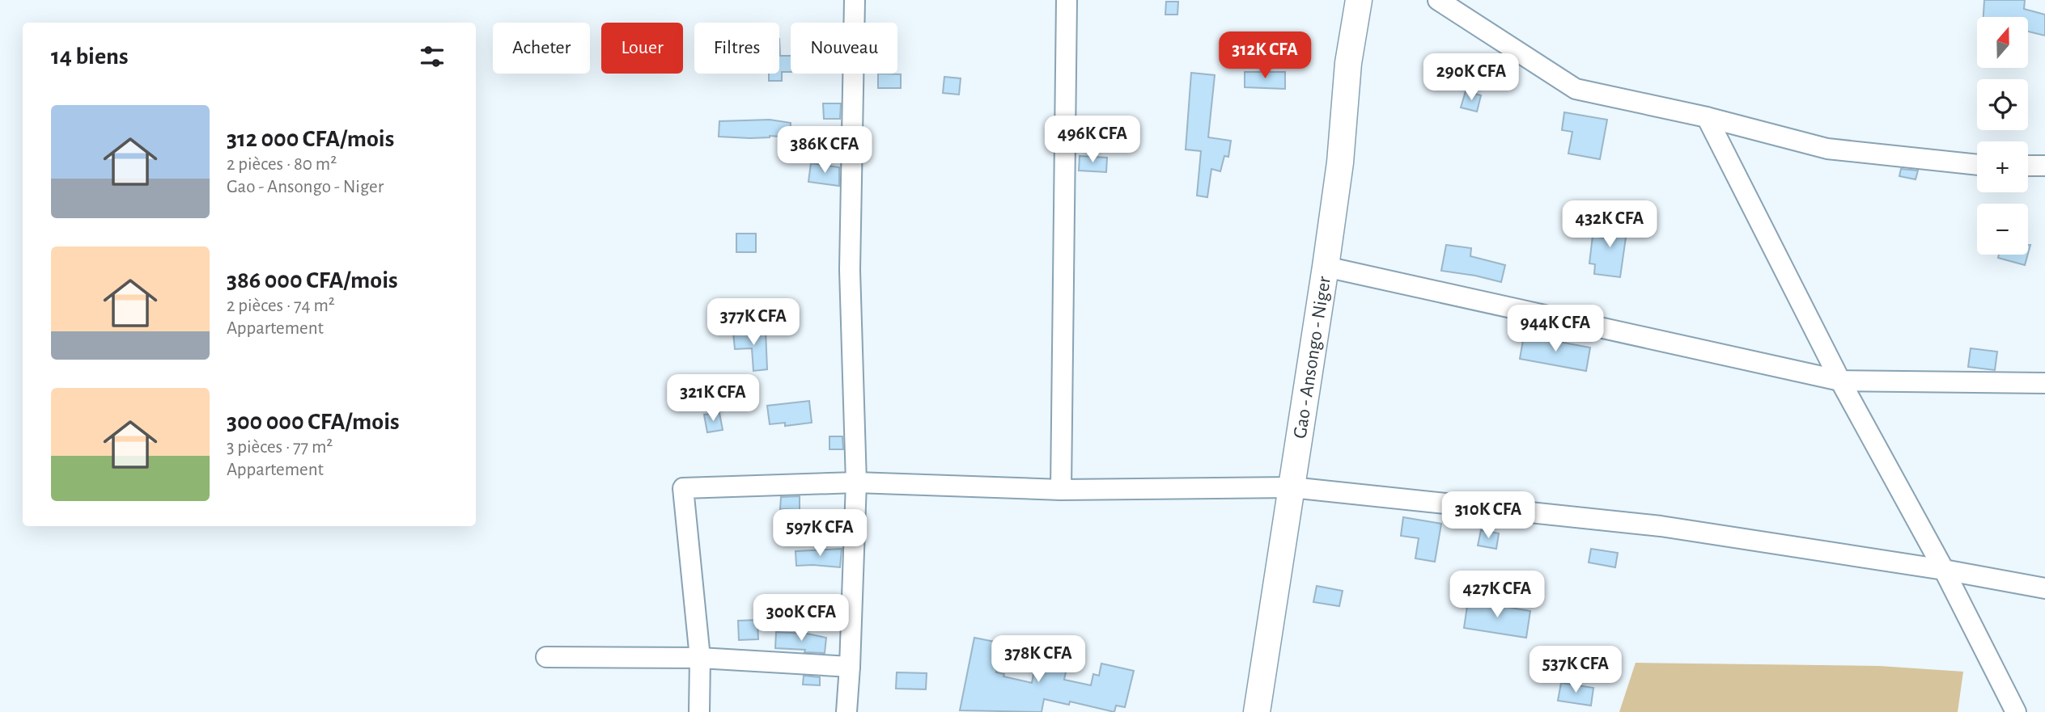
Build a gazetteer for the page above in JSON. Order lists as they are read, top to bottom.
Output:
{
  "streets": {
    "main road": ["Gao - Ansongo - Niger"]
  },
  "north": "top",
  "page": {
    "map_buttons": ["+", "−"],
    "chip": [
      "Acheter",
      "Louer",
      "Filtres",
      "Nouveau"
    ],
    "heading": "14 biens",
    "price": [
      "312K CFA",
      "290K CFA",
      "496K CFA",
      "386K CFA",
      "432K CFA",
      "377K CFA",
      "944K CFA",
      "321K CFA",
      "310K CFA",
      "597K CFA",
      "427K CFA",
      "300K CFA",
      "378K CFA",
      "537K CFA"
    ],
    "list": [
      {
        "name": "312 000 CFA/mois",
        "note": "2 pièces · 80 m² · Gao - Ansongo - Niger"
      },
      {
        "name": "386 000 CFA/mois",
        "note": "2 pièces · 74 m² · Appartement"
      },
      {
        "name": "300 000 CFA/mois",
        "note": "3 pièces · 77 m² · Appartement"
      }
    ]
  }
}
